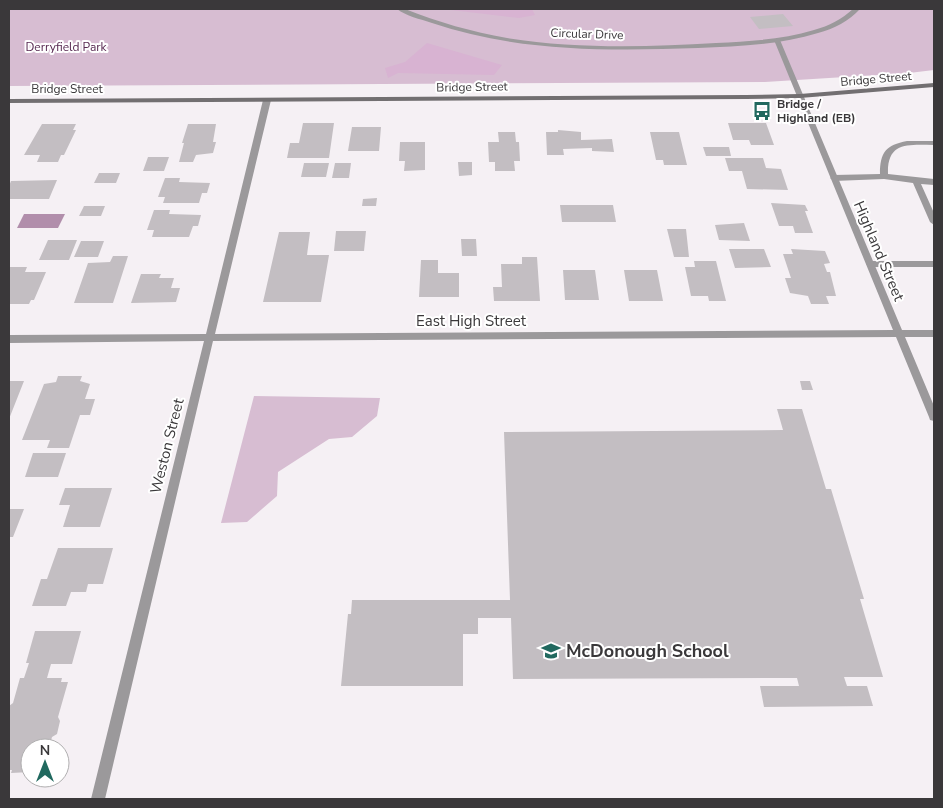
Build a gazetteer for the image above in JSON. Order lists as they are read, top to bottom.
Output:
{
  "streets": {
    "main road": ["Bridge Street"],
    "street": [
      "Circular Drive",
      "Highland Street",
      "East High Street",
      "Weston Street"
    ]
  },
  "crossings": [
    ["Bridge Street", "Highland Street"],
    ["Bridge Street", "Weston Street"],
    ["Highland Street", "East High Street"],
    ["East High Street", "Weston Street"]
  ],
  "parks": ["Derryfield Park"],
  "places": {
    "bus stop": ["Bridge / Highland (EB)"],
    "school or university": ["McDonough School"]
  },
  "north": "top"
}
